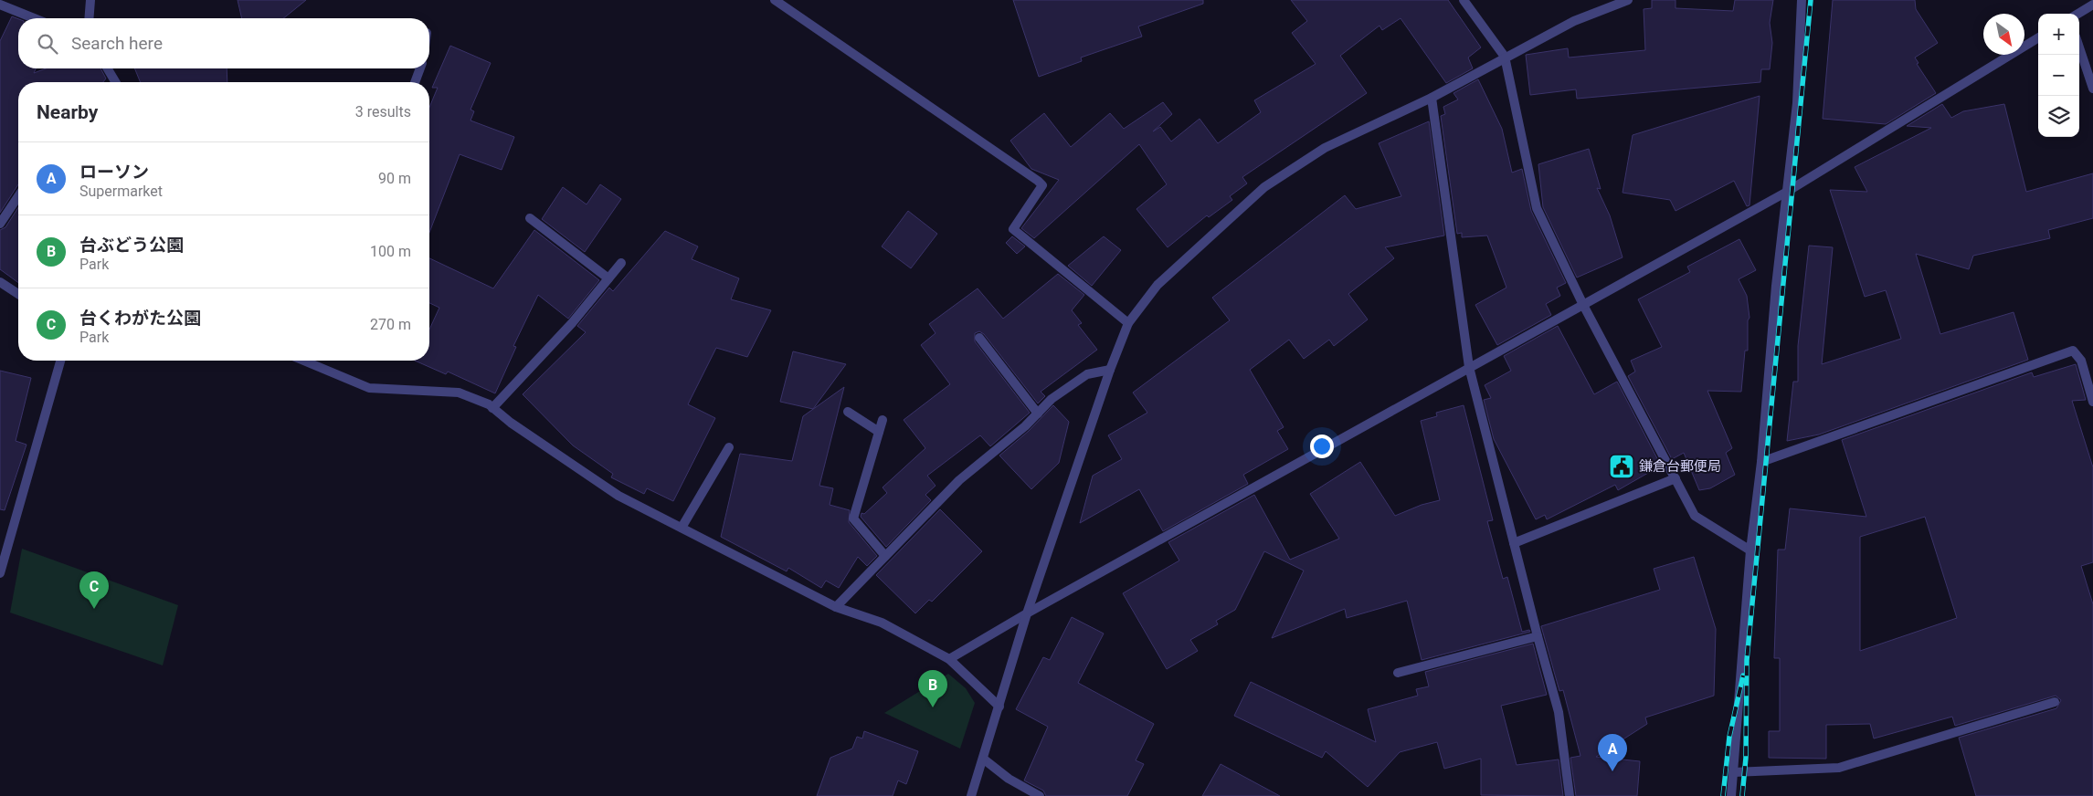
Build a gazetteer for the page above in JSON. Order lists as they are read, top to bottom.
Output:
{
  "places": {
    "public building": ["鎌倉台郵便局"]
  },
  "north": "bottom right",
  "page": {
    "map_buttons": ["+", "−"],
    "search": "Search here",
    "heading": ["Nearby", "3 results"],
    "list": [
      {
        "mark": "A",
        "name": "ローソン",
        "note": "Supermarket",
        "value": "90 m"
      },
      {
        "mark": "B",
        "name": "台ぶどう公園",
        "note": "Park",
        "value": "100 m"
      },
      {
        "mark": "C",
        "name": "台くわがた公園",
        "note": "Park",
        "value": "270 m"
      }
    ],
    "pins": ["C", "B", "A"]
  }
}
